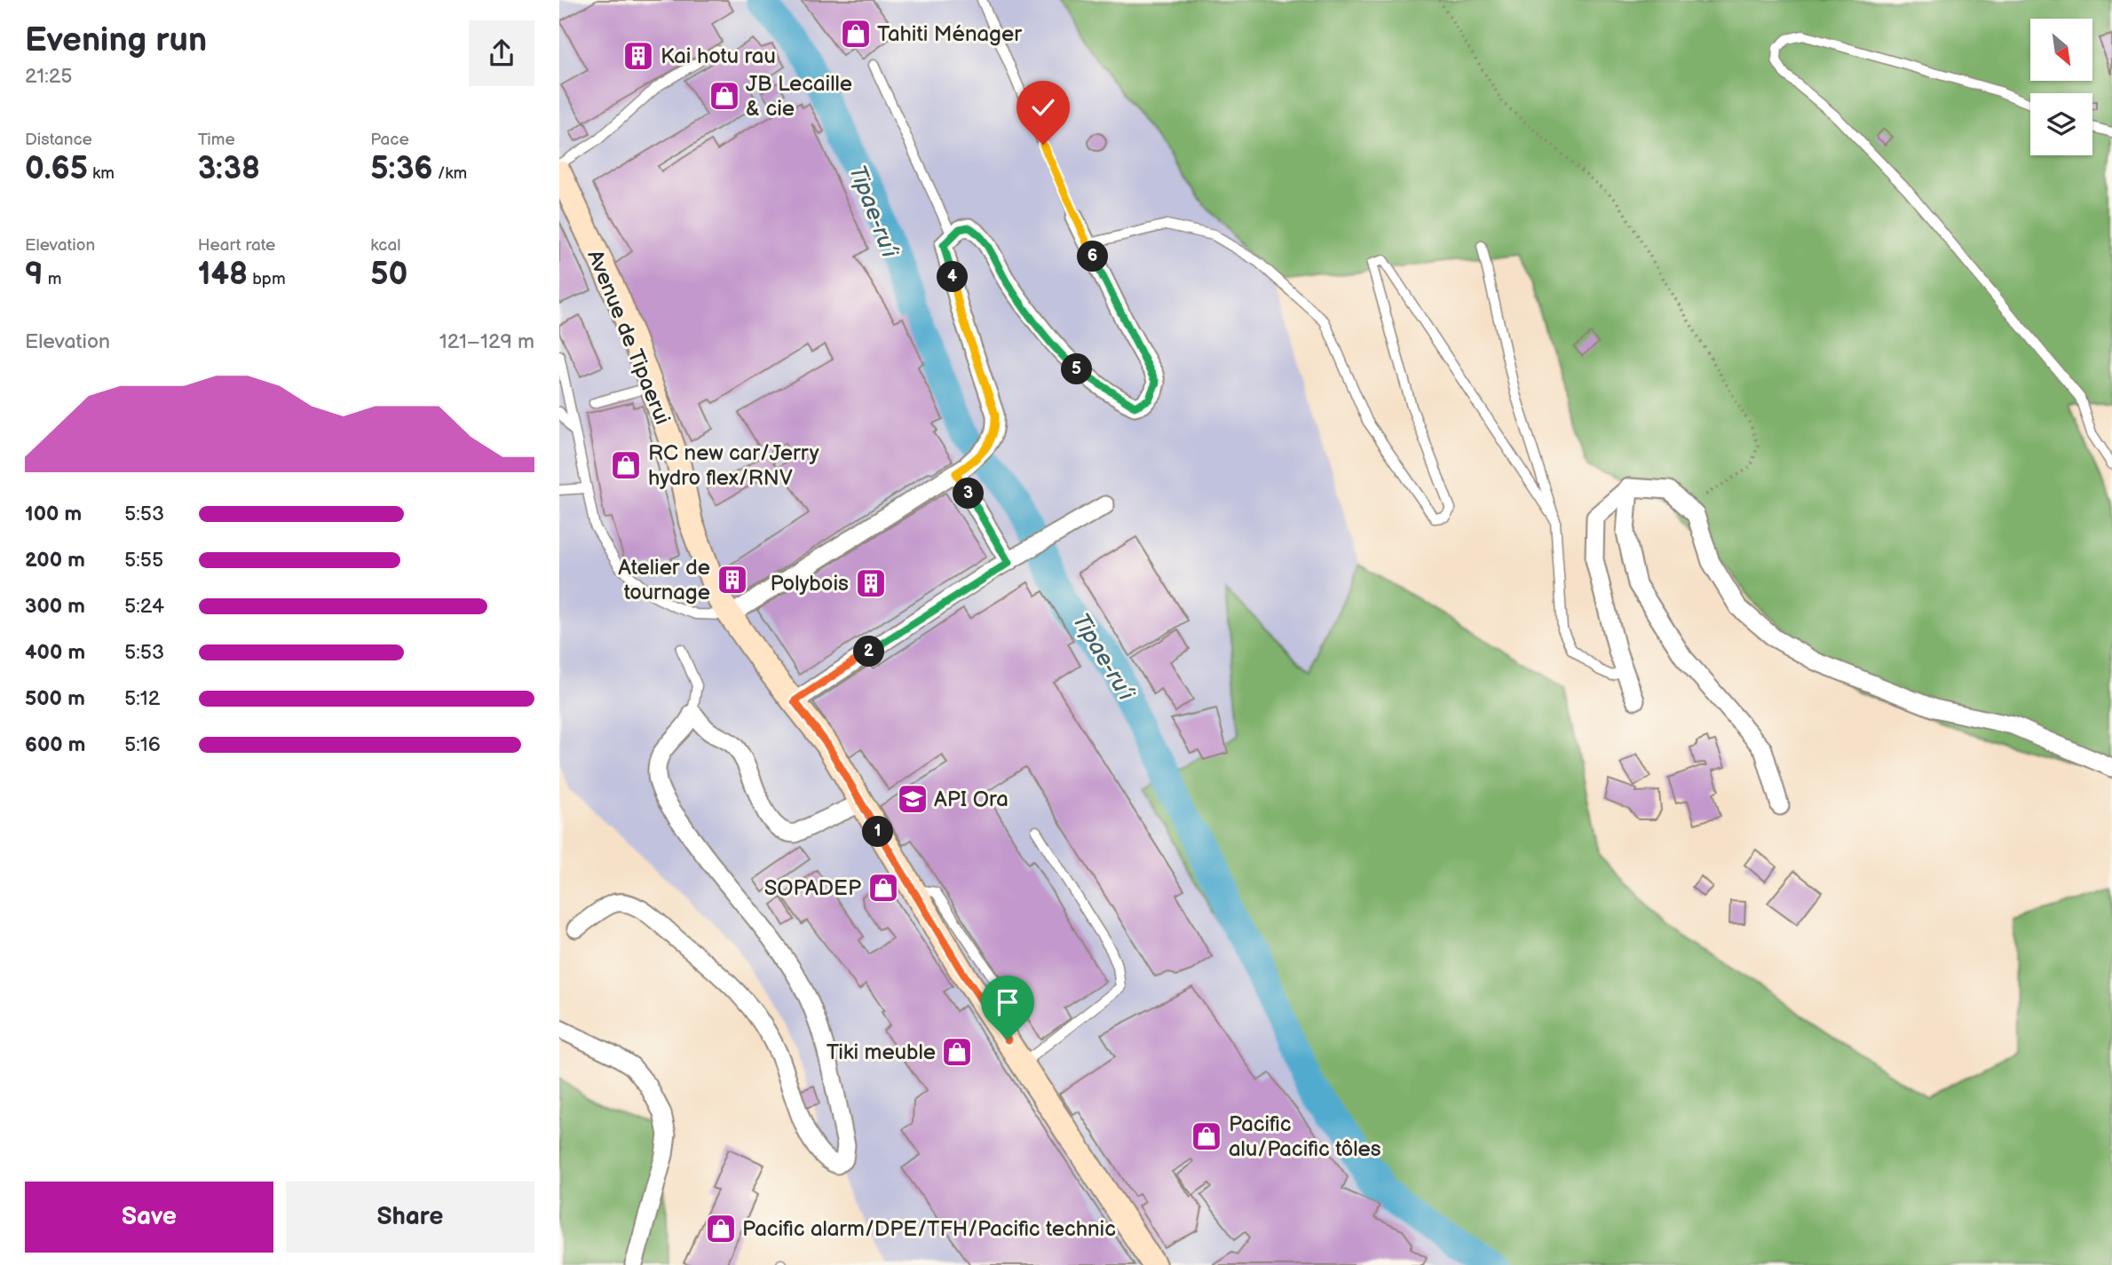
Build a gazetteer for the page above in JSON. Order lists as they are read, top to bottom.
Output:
{
  "streets": {
    "main road": ["Avenue de Tipaerui"]
  },
  "water": ["Tipae-ru’i"],
  "places": {
    "shop": [
      "Tahiti Ménager",
      "JB Lecaille & cie",
      "RC new car/Jerry hydro flex/RNV",
      "SOPADEP",
      "Tiki meuble",
      "Pacific alu/Pacific tôles",
      "Pacific alarm/DPE/TFH/Pacific technic"
    ],
    "building": ["Kai hotu rau", "Atelier de tournage", "Polybois"],
    "school or university": ["API Ora"]
  },
  "north": "bottom right",
  "page": {
    "heading": ["Evening run", "21:25"],
    "stats": [
      ["Distance", "0.65 km"],
      ["Time", "3:38"],
      ["Pace", "5:36 /km"],
      ["Elevation", "9 m"],
      ["Heart rate", "148 bpm"],
      ["kcal", "50"]
    ],
    "pins": [
      "6",
      "4",
      "5",
      "3",
      "2",
      "1"
    ],
    "chart": ["Elevation", "121–129 m"],
    "list": [
      {
        "name": "100 m",
        "note": "5:53"
      },
      {
        "name": "200 m",
        "note": "5:55"
      },
      {
        "name": "300 m",
        "note": "5:24"
      },
      {
        "name": "400 m",
        "note": "5:53"
      },
      {
        "name": "500 m",
        "note": "5:12"
      },
      {
        "name": "600 m",
        "note": "5:16"
      }
    ],
    "buttons": ["Save", "Share"]
  }
}
